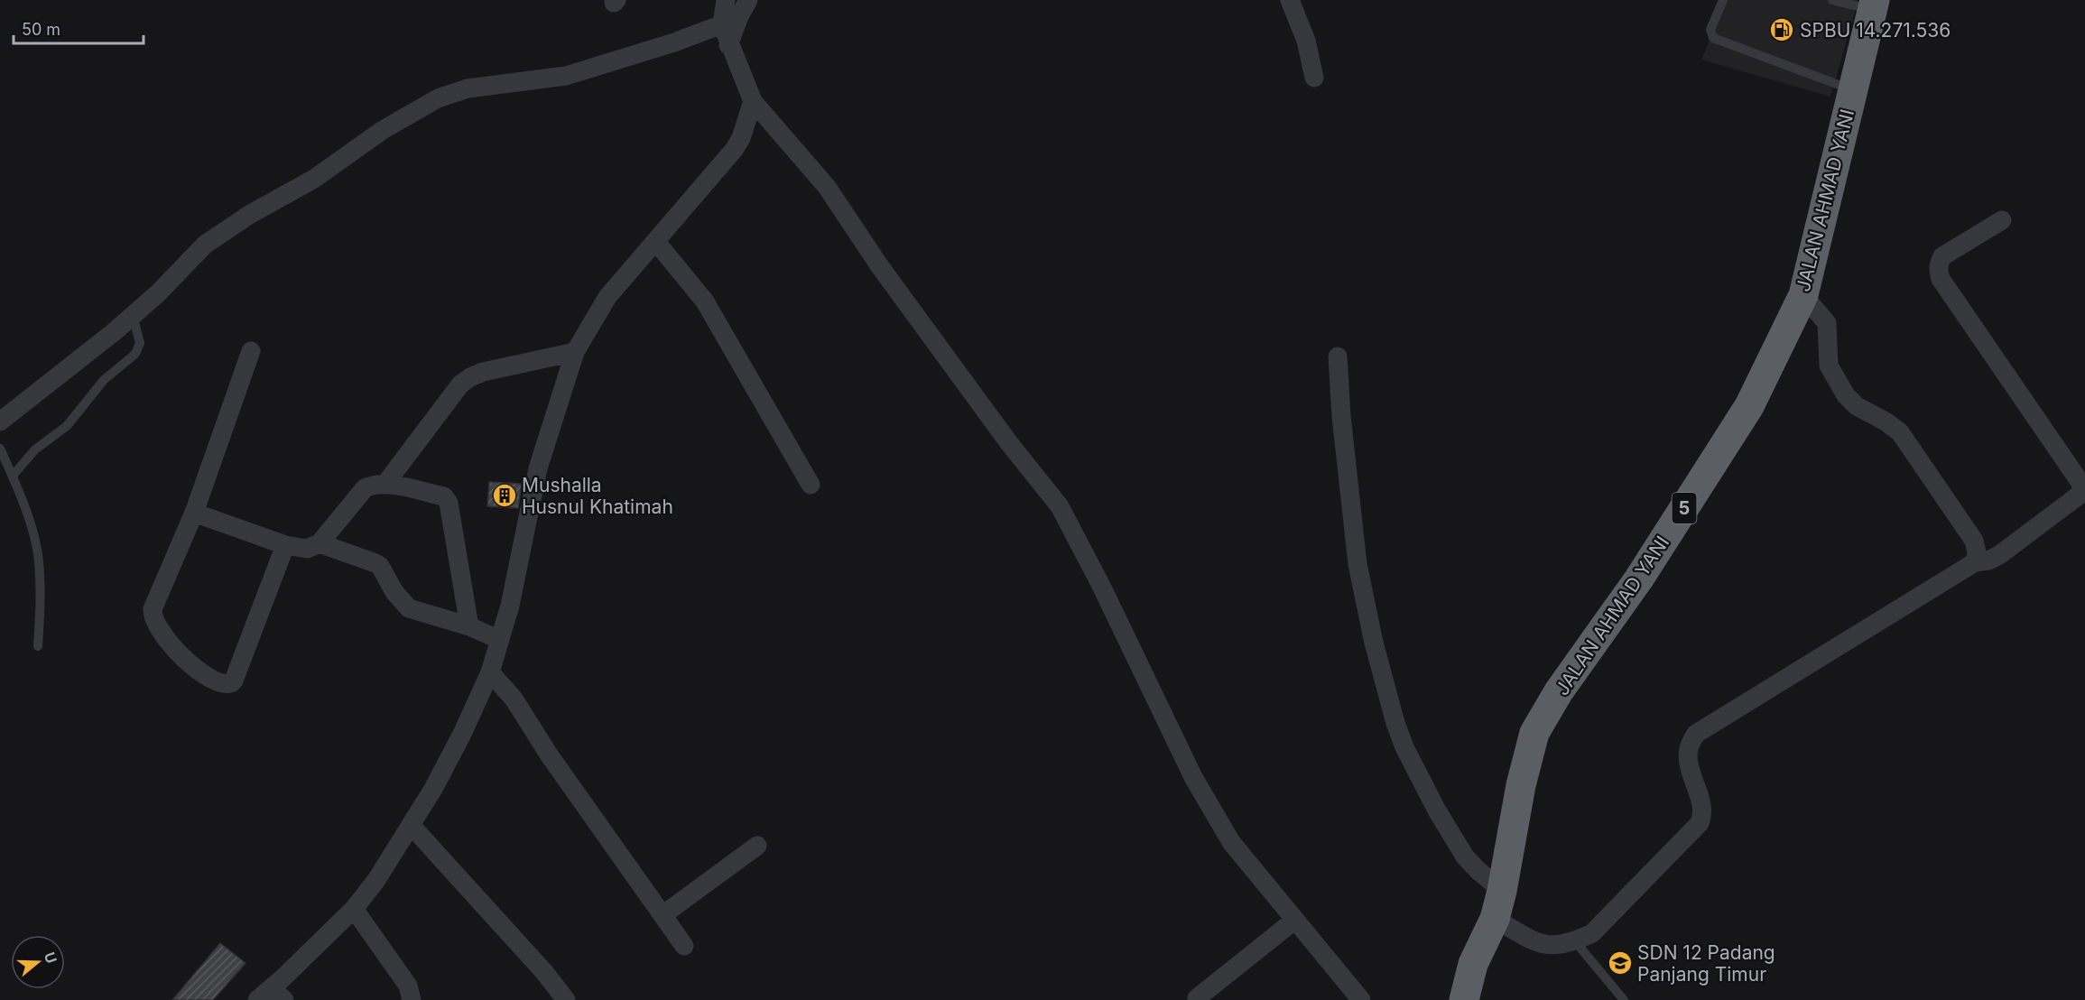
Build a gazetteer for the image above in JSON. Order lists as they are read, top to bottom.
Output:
{
  "streets": {
    "highway": ["JALAN AHMAD YANI", "5"]
  },
  "places": {
    "fuel station": ["SPBU 14.271.536"],
    "building": ["Mushalla Husnul Khatimah"],
    "school or university": ["SDN 12 Padang Panjang Timur"]
  },
  "scale_bar": "50 m",
  "north": "right"
}
